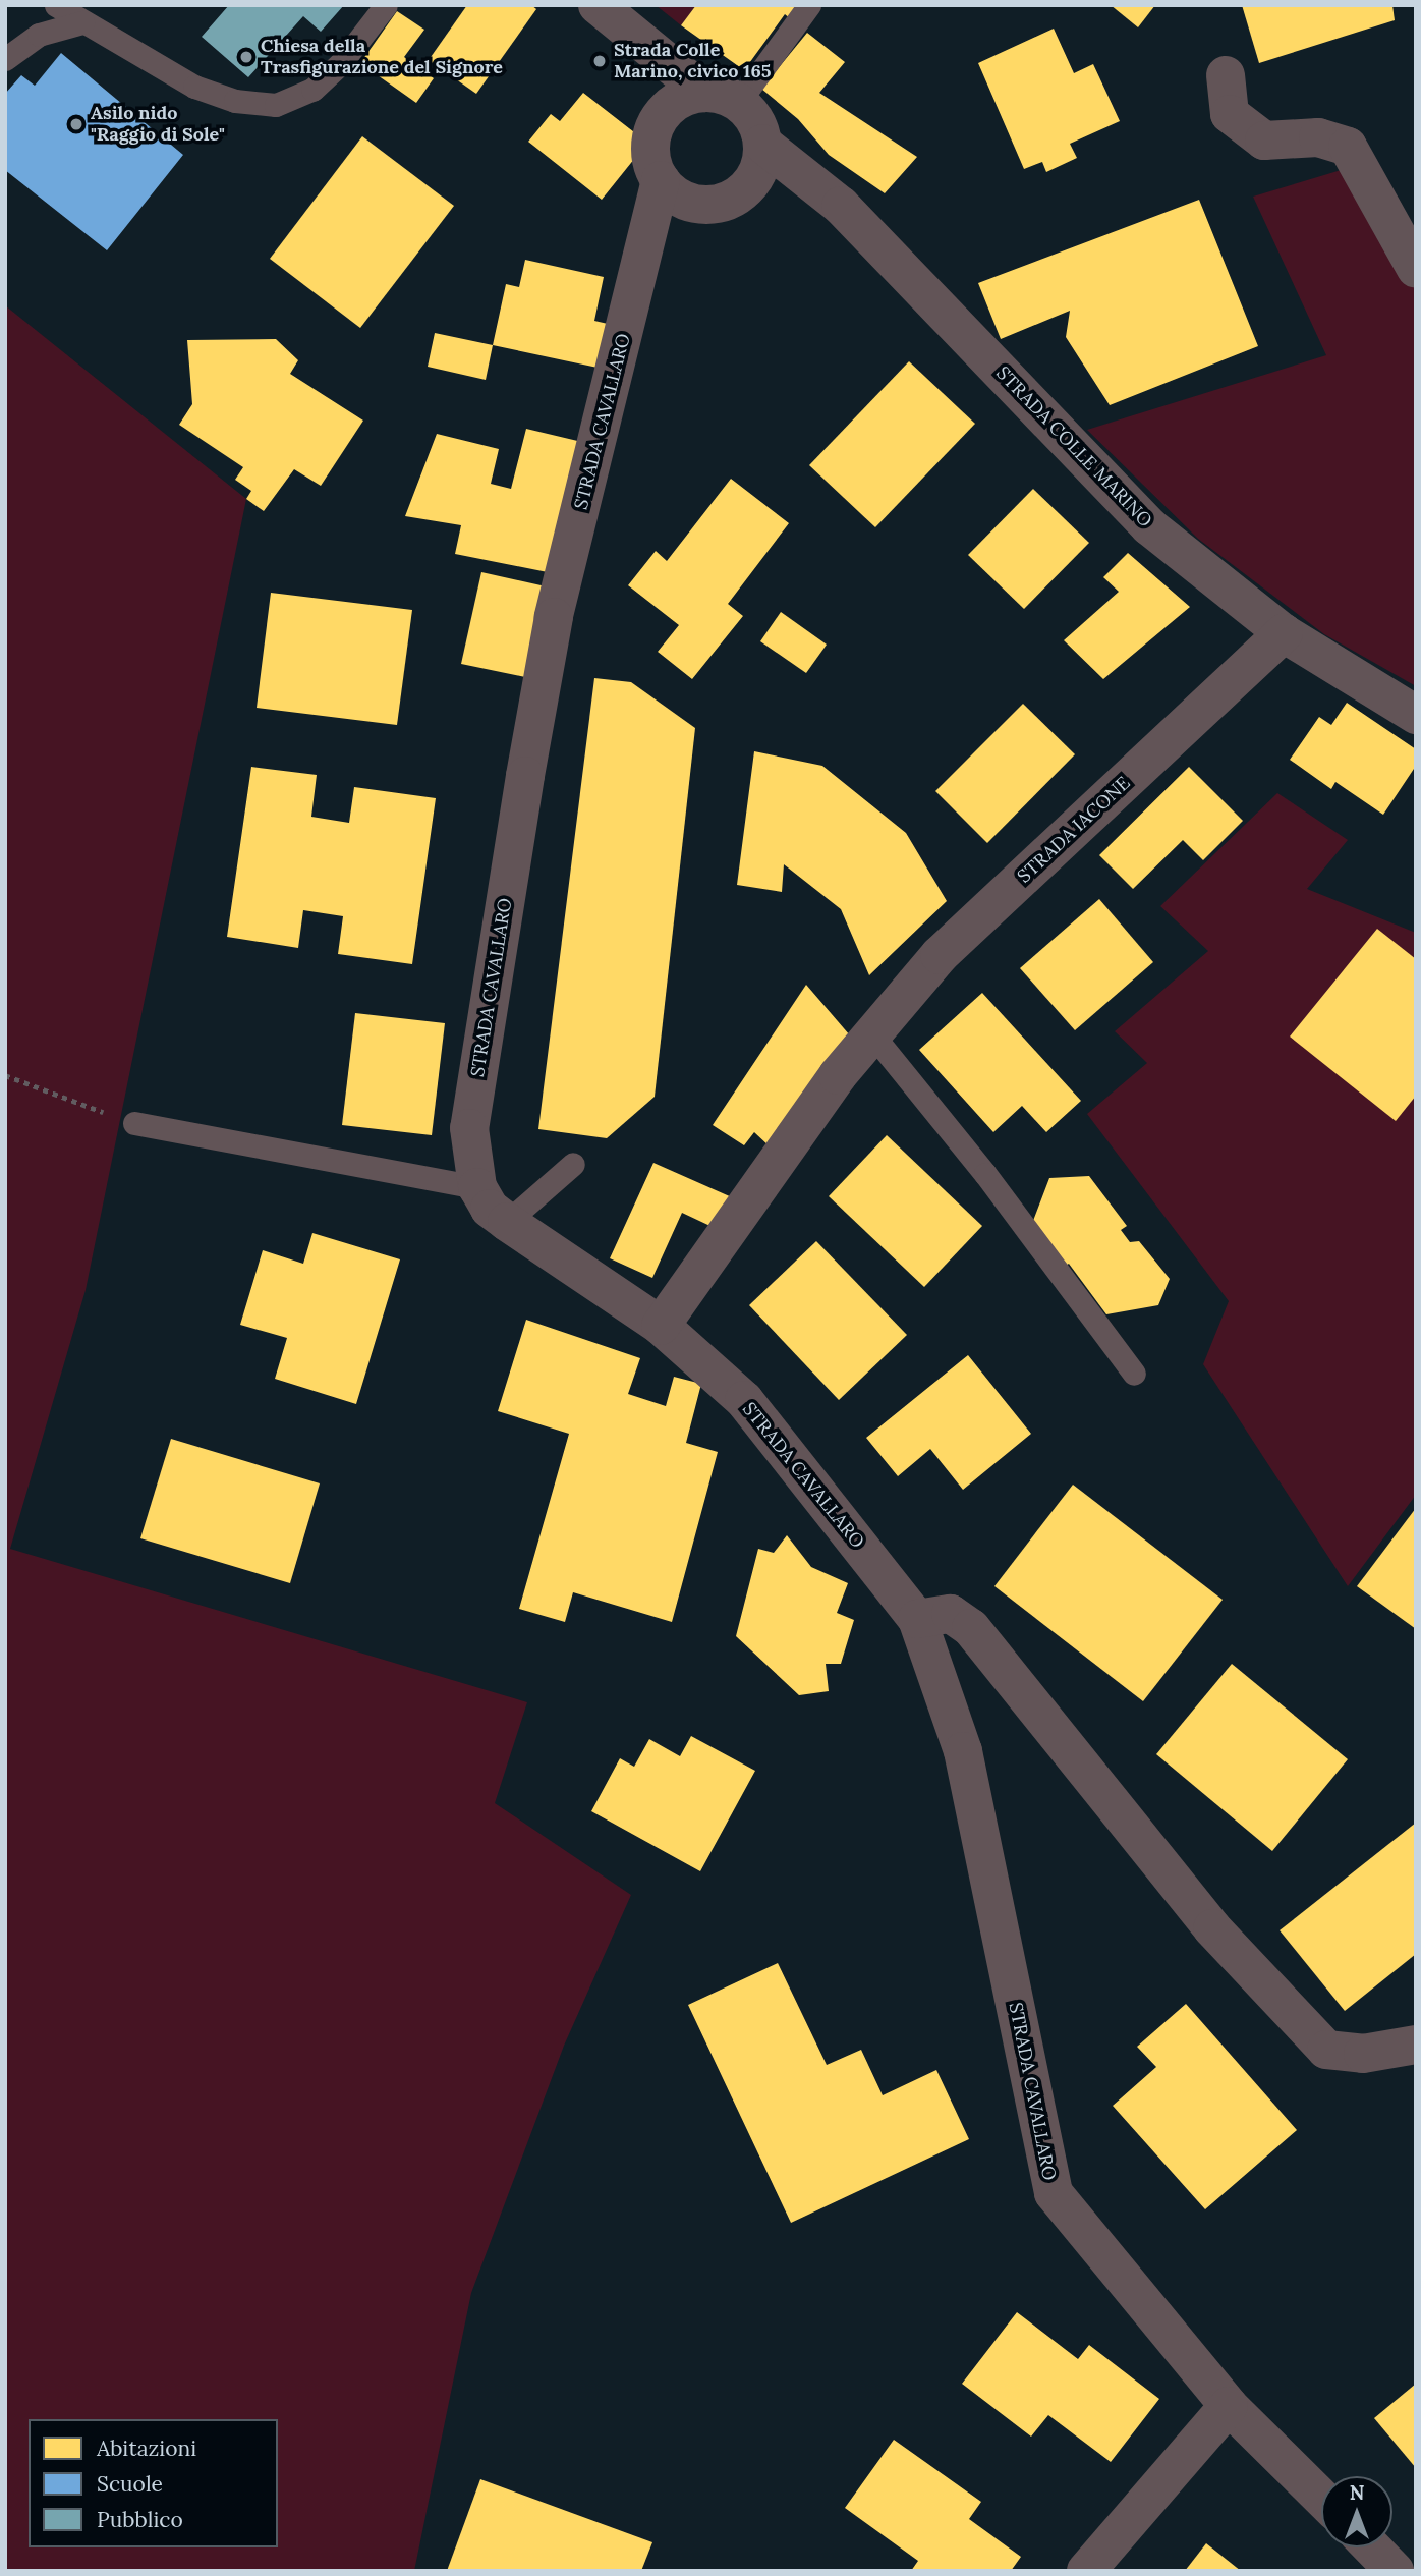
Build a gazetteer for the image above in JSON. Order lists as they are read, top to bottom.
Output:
{
  "streets": {
    "street": ["STRADA CAVALLARO", "STRADA COLLE MARINO", "STRADA IACONE"]
  },
  "crossings": [
    ["STRADA CAVALLARO", "STRADA COLLE MARINO"],
    ["STRADA CAVALLARO", "STRADA IACONE"],
    ["STRADA COLLE MARINO", "STRADA IACONE"]
  ],
  "places": ["Chiesa della Trasfigurazione del Signore", "Strada Colle Marino, civico 165", "Asilo nido \"Raggio di Sole\""],
  "legend": ["Abitazioni", "Scuole", "Pubblico"],
  "north": "top"
}
